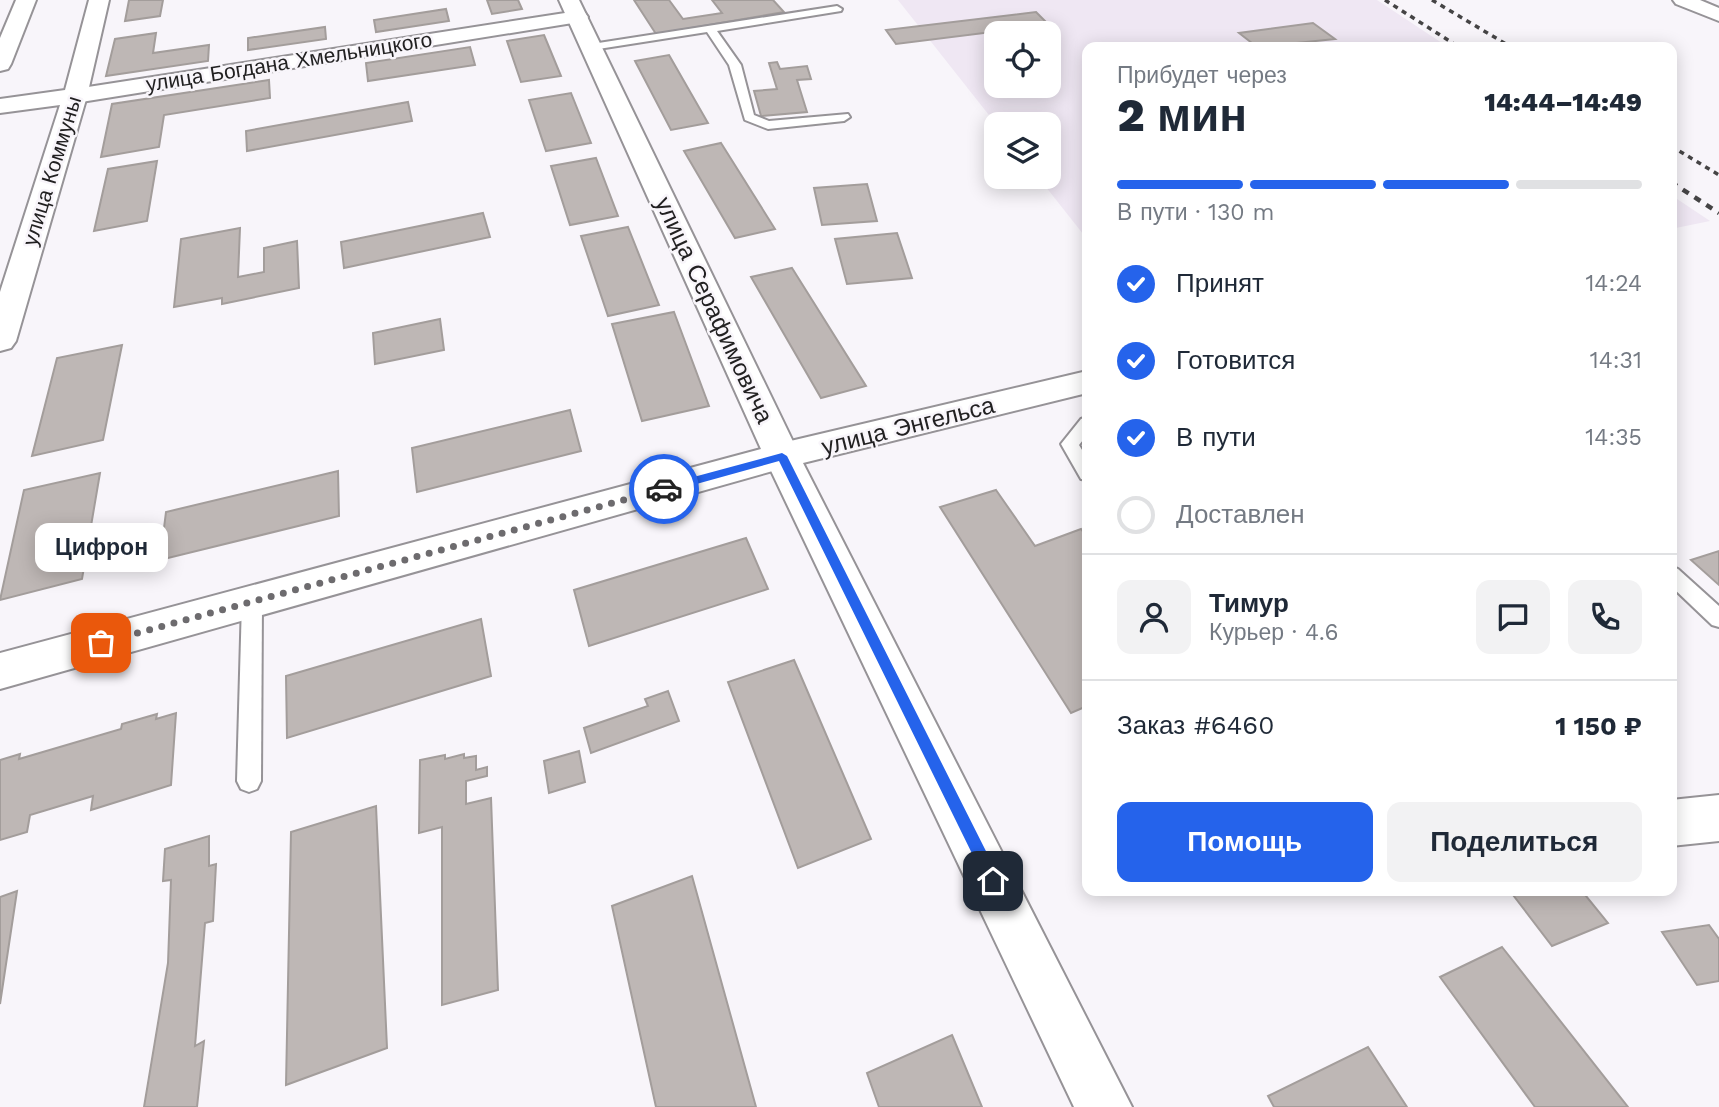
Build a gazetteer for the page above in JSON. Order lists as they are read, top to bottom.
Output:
{
  "streets": {
    "street": [
      "улица Богдана Хмельницкого",
      "улица Коммуны",
      "улица Серафимовича",
      "улица Энгельса"
    ]
  },
  "crossings": [
    ["улица Богдана Хмельницкого", "улица Коммуны"],
    ["улица Богдана Хмельницкого", "улица Серафимовича"],
    ["улица Серафимовича", "улица Энгельса"]
  ],
  "places": ["Цифрон"],
  "page": {
    "heading": ["2 мин", "Прибудет через", "14:44–14:49"],
    "panel": [
      "Тимур",
      "Курьер · 4.6",
      "Заказ #6460",
      "1 150 ₽"
    ],
    "bar": "В пути · 130 m",
    "list": [
      ["Принят", "14:24"],
      ["Готовится", "14:31"],
      ["В пути", "14:35"],
      "Доставлен"
    ],
    "bubble": "Цифрон",
    "buttons": ["Помощь", "Поделиться"]
  }
}
